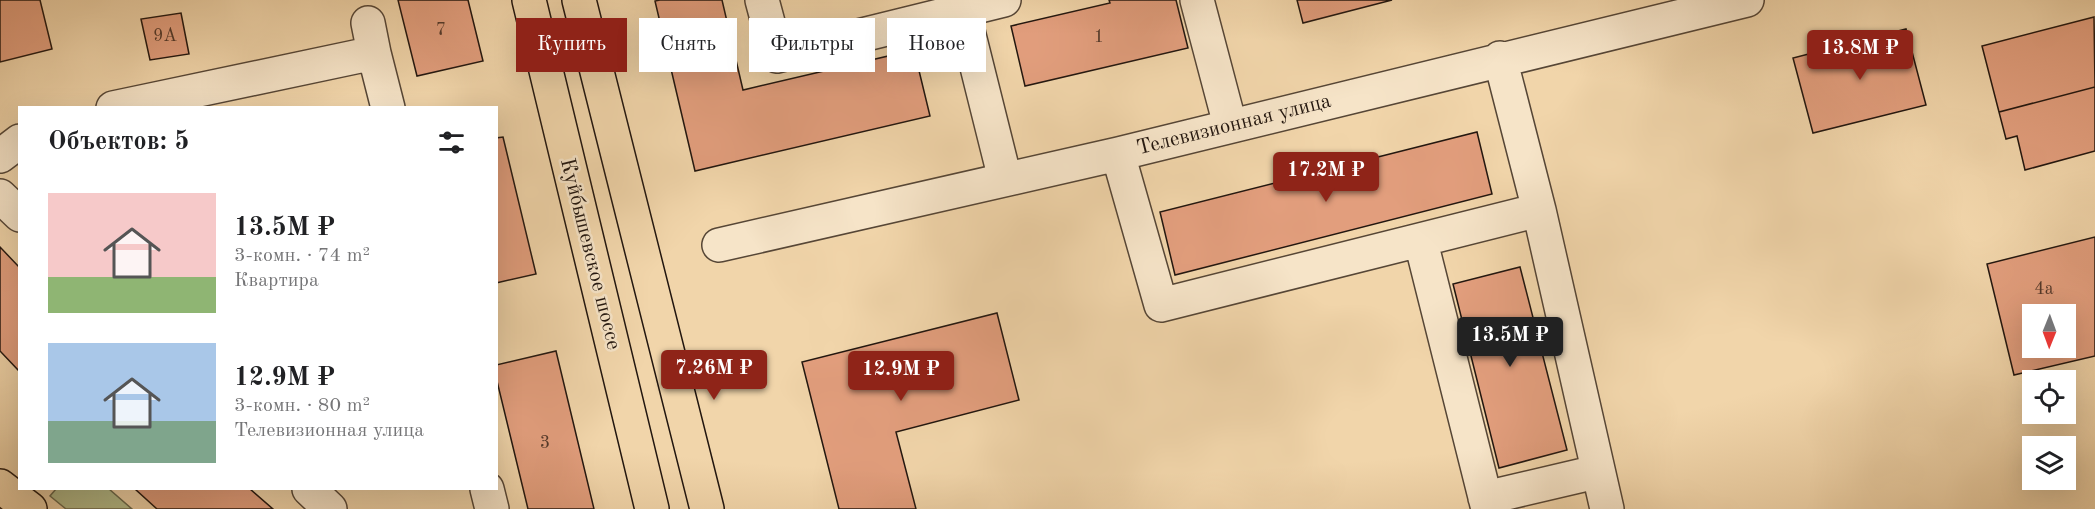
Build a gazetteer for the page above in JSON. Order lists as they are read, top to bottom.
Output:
{
  "streets": {
    "main road": ["Куйбышевское шоссе"],
    "street": ["Телевизионная улица"]
  },
  "house_numbers": [
    "7",
    "9А",
    "1",
    "4а",
    "3"
  ],
  "north": "bottom",
  "page": {
    "chip": [
      "Купить",
      "Снять",
      "Фильтры",
      "Новое"
    ],
    "price": [
      "13.8M ₽",
      "17.2M ₽",
      "13.5M ₽",
      "7.26M ₽",
      "12.9M ₽"
    ],
    "heading": "Объектов: 5",
    "list": [
      {
        "name": "13.5M ₽",
        "note": "3-комн. · 74 m² · Квартира"
      },
      {
        "name": "12.9M ₽",
        "note": "3-комн. · 80 m² · Телевизионная улица"
      }
    ]
  }
}
